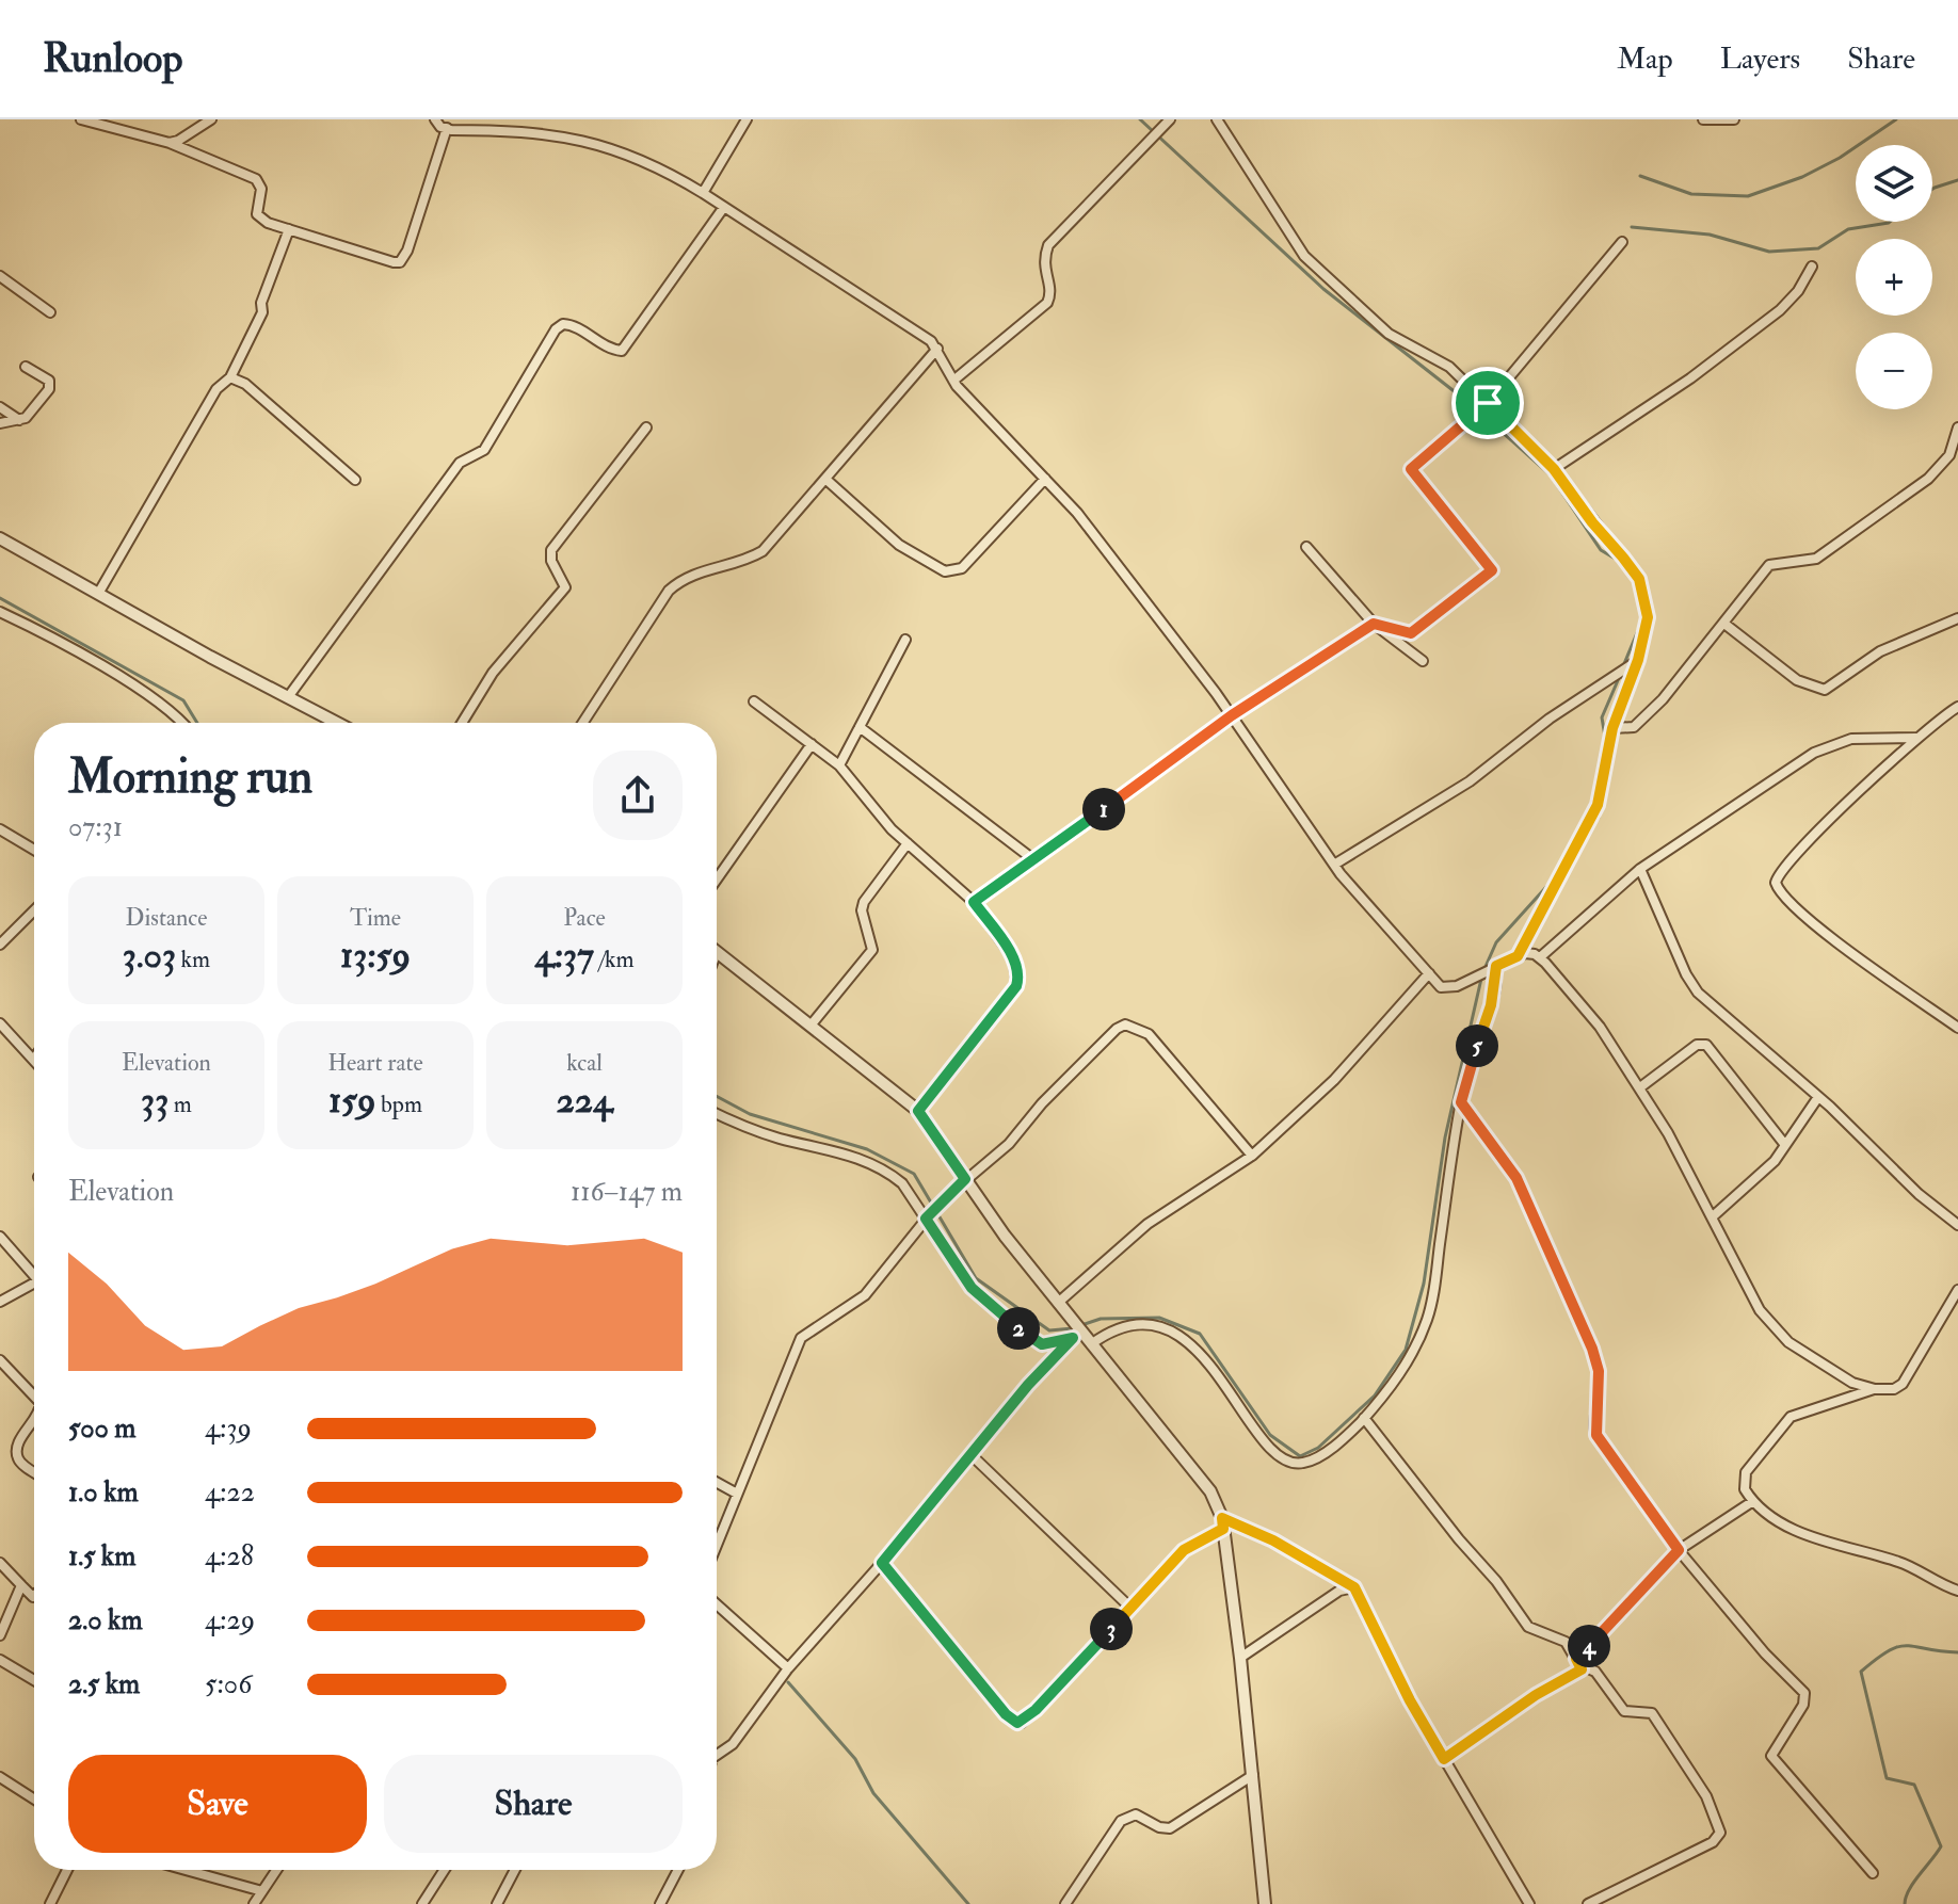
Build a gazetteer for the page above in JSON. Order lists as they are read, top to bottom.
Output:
{
  "page": {
    "header": "Runloop",
    "nav": ["Map", "Layers", "Share"],
    "map_buttons": ["+", "−"],
    "heading": ["Morning run", "07:31"],
    "pins": [
      "1",
      "5",
      "2",
      "3",
      "4"
    ],
    "stats": [
      ["Distance", "3.03 km"],
      ["Time", "13:59"],
      ["Pace", "4:37 /km"],
      ["Elevation", "33 m"],
      ["Heart rate", "159 bpm"],
      ["kcal", "224"]
    ],
    "chart": ["Elevation", "116–147 m"],
    "list": [
      {
        "name": "500 m",
        "note": "4:39"
      },
      {
        "name": "1.0 km",
        "note": "4:22"
      },
      {
        "name": "1.5 km",
        "note": "4:28"
      },
      {
        "name": "2.0 km",
        "note": "4:29"
      },
      {
        "name": "2.5 km",
        "note": "5:06"
      }
    ],
    "buttons": ["Save", "Share"]
  }
}
